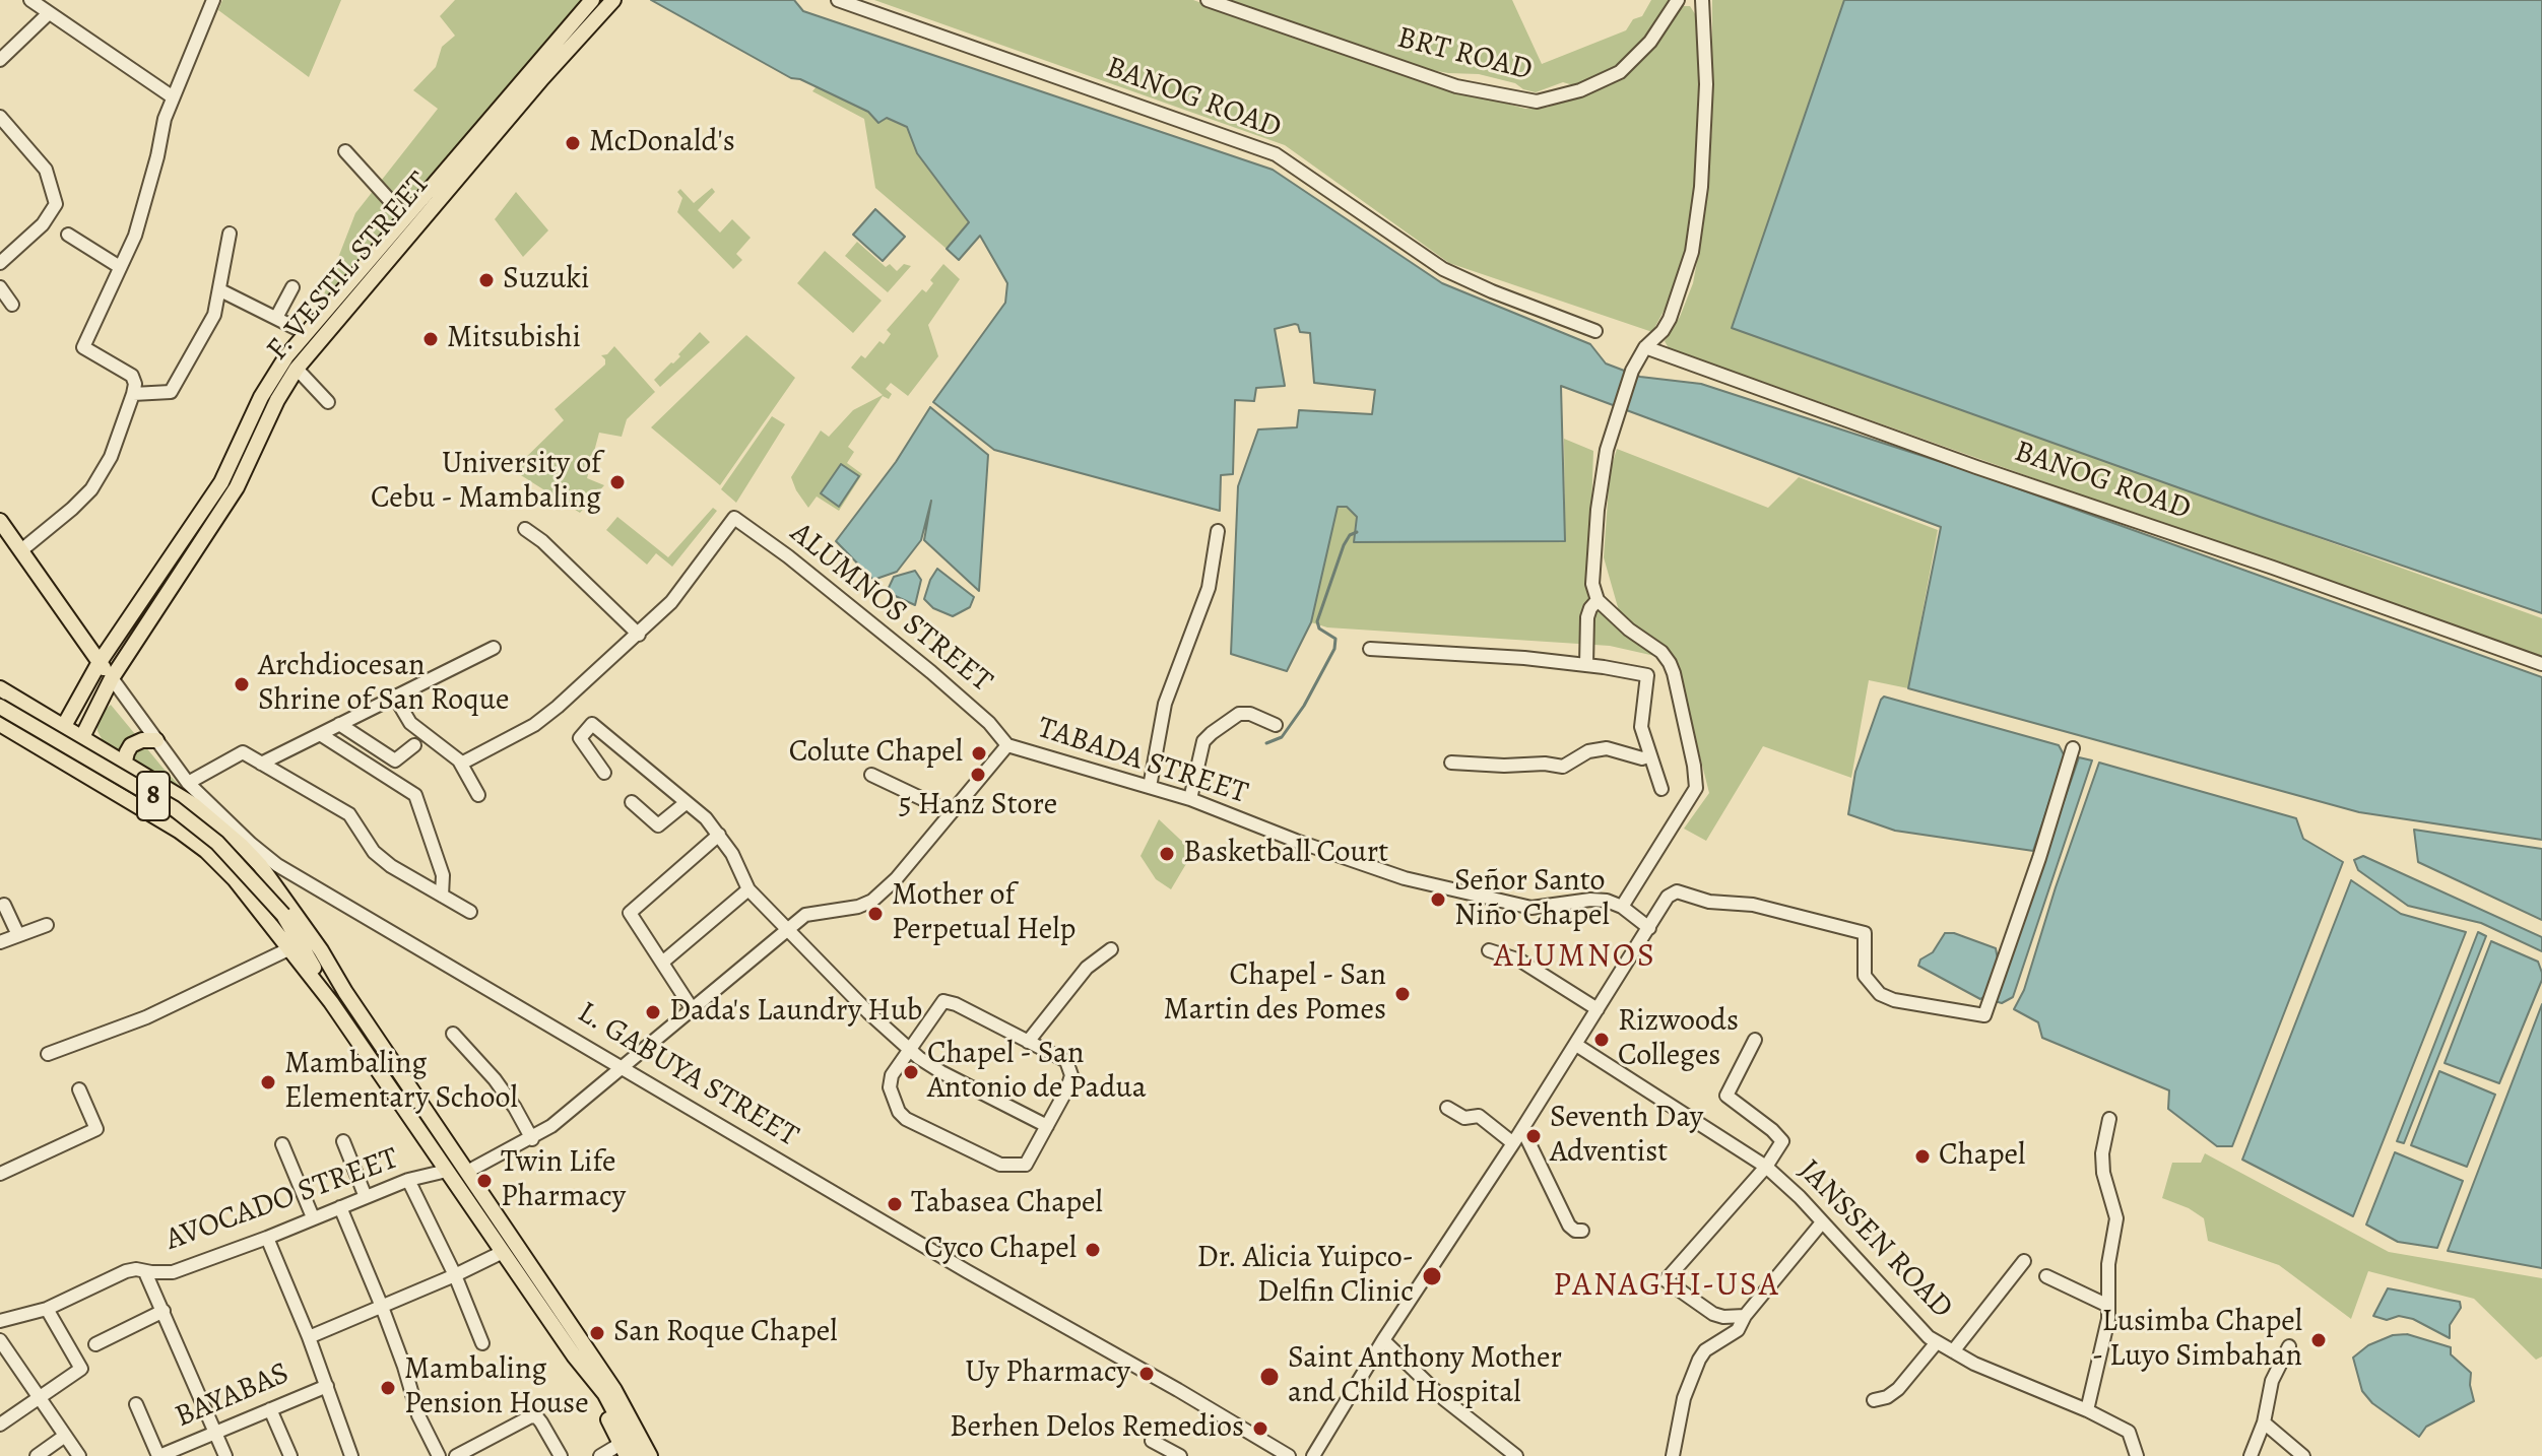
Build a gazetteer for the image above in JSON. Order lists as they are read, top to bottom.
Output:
{
  "streets": {
    "main road": ["F. VESTIL STREET", "8"],
    "street": [
      "BRT ROAD",
      "BANOG ROAD",
      "ALUMNOS STREET",
      "TABADA STREET",
      "L. GABUYA STREET",
      "AVOCADO STREET",
      "JANSSEN ROAD",
      "BAYABAS"
    ]
  },
  "crossings": [
    ["F. VESTIL STREET", "8"],
    ["F. VESTIL STREET", "L. GABUYA STREET"],
    ["ALUMNOS STREET", "TABADA STREET"],
    ["TABADA STREET", "8"],
    ["TABADA STREET", "L. GABUYA STREET"],
    ["8", "AVOCADO STREET"]
  ],
  "districts": ["ALUMNOS", "PANAGHI-USA"],
  "places": [
    "McDonald's",
    "Suzuki",
    "Mitsubishi",
    "University of Cebu - Mambaling",
    "Archdiocesan Shrine of San Roque",
    "Colute Chapel",
    "5 Hanz Store",
    "Basketball Court",
    "Señor Santo Niño Chapel",
    "Mother of Perpetual Help",
    "Chapel - San Martin des Pomes",
    "Dada's Laundry Hub",
    "Rizwoods Colleges",
    "Chapel - San Antonio de Padua",
    "Mambaling Elementary School",
    "Seventh Day Adventist",
    "Chapel",
    "Twin Life Pharmacy",
    "Tabasea Chapel",
    "Cyco Chapel",
    "Dr. Alicia Yuipco- Delfin Clinic",
    "San Roque Chapel",
    "Lusimba Chapel - Luyo Simbahan",
    "Uy Pharmacy",
    "Saint Anthony Mother and Child Hospital",
    "Mambaling Pension House",
    "Berhen Delos Remedios"
  ]
}
